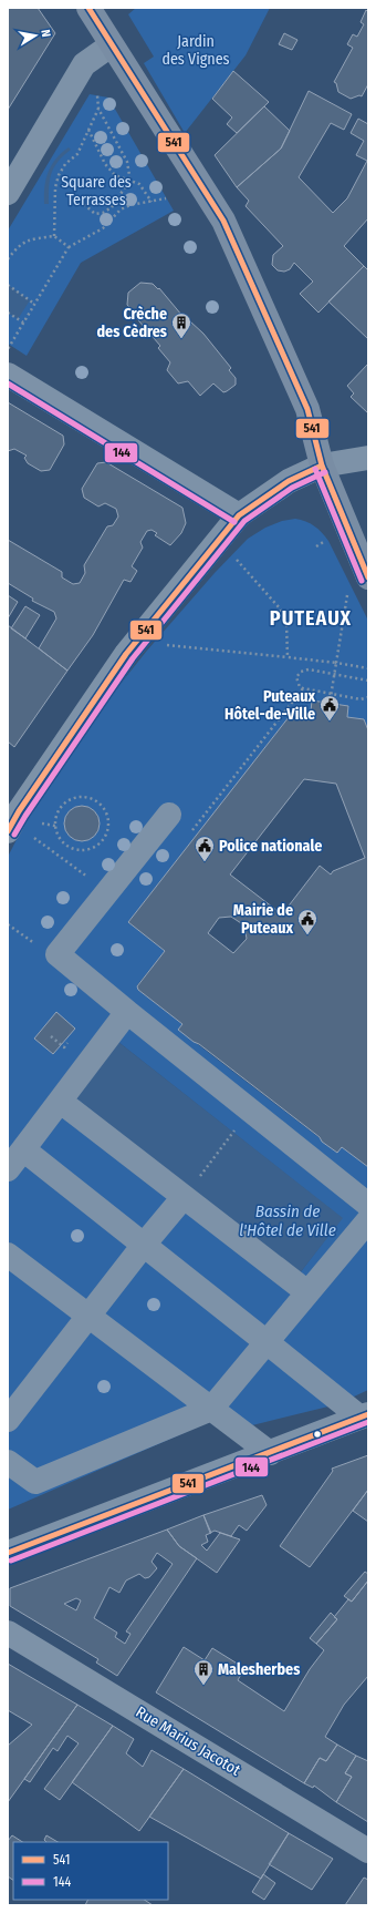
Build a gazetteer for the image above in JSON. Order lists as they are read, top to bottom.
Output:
{
  "streets": {
    "street": ["Rue Marius Jacotot"]
  },
  "districts": ["PUTEAUX"],
  "water": ["Bassin de l'Hôtel de Ville"],
  "parks": ["Jardin des Vignes", "Square des Terrasses"],
  "places": {
    "building": ["Crèche des Cèdres", "Malesherbes"],
    "public building": ["Puteaux Hôtel-de-Ville", "Police nationale", "Mairie de Puteaux"]
  },
  "lines": ["transit line 541", "transit line 144"],
  "legend": ["541", "144"],
  "north": "right"
}
